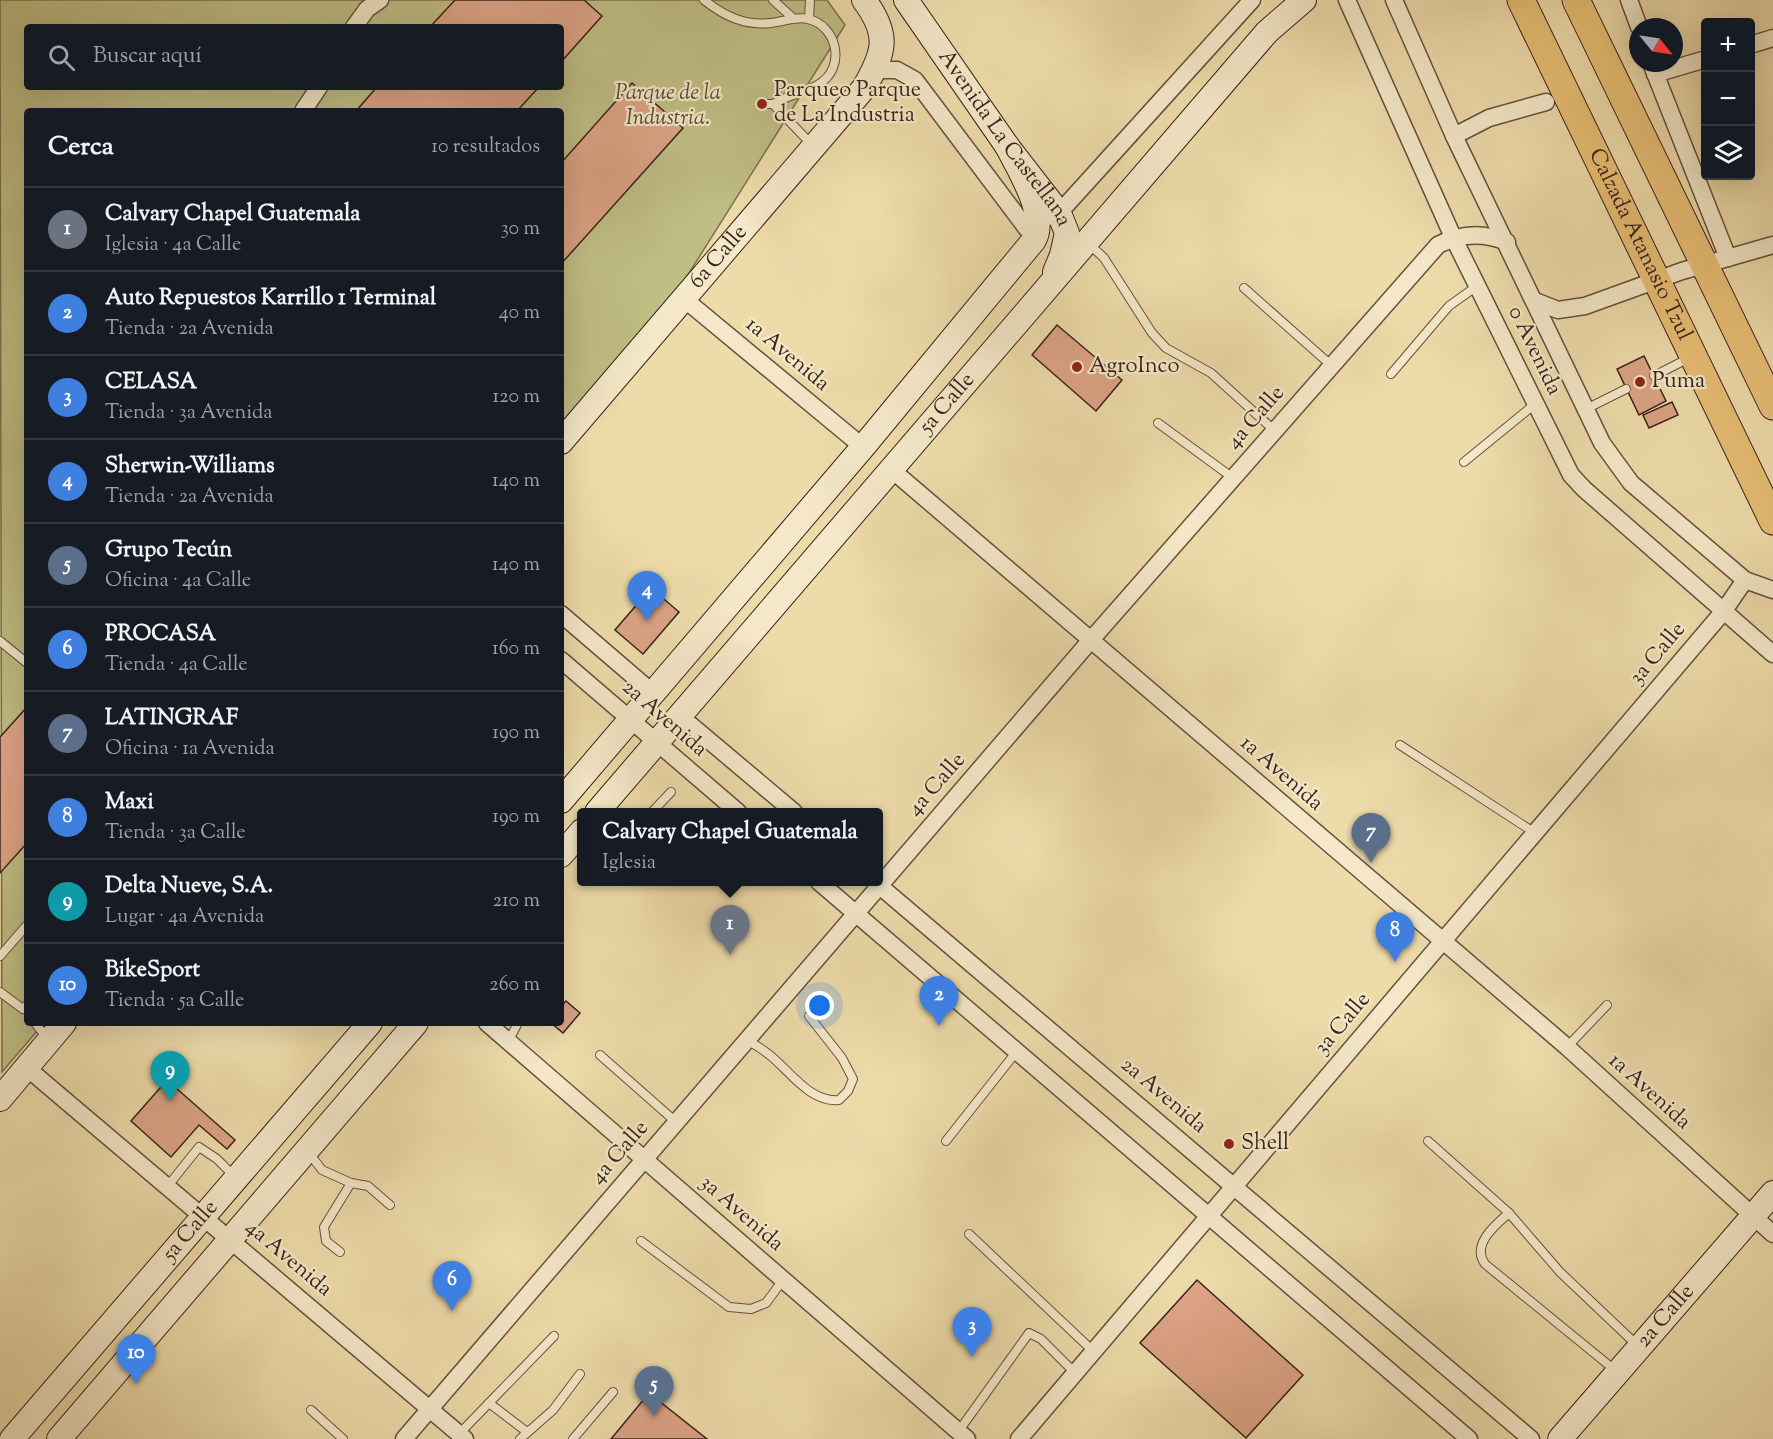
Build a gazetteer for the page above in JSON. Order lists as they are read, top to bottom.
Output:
{
  "streets": {
    "main road": [
      "Avenida La Castellana",
      "Calzada Atanasio Tzul",
      "6a Calle",
      "5a Calle",
      "2a Calle"
    ],
    "street": [
      "0 Avenida",
      "1a Avenida",
      "4a Calle",
      "3a Calle",
      "2a Avenida",
      "3a Avenida",
      "4a Avenida"
    ]
  },
  "crossings": [
    ["Avenida La Castellana", "6a Calle"],
    ["Avenida La Castellana", "5a Calle"],
    ["6a Calle", "1a Avenida"],
    ["0 Avenida", "4a Calle"],
    ["0 Avenida", "3a Calle"],
    ["1a Avenida", "5a Calle"],
    ["1a Avenida", "4a Calle"],
    ["1a Avenida", "3a Calle"],
    ["1a Avenida", "2a Calle"],
    ["5a Calle", "2a Avenida"],
    ["5a Calle", "4a Avenida"],
    ["4a Calle", "3a Avenida"],
    ["4a Calle", "4a Avenida"],
    ["3a Calle", "2a Avenida"]
  ],
  "parks": ["Parque de la Industria."],
  "places": [
    "Parqueo Parque de La Industria",
    "AgroInco",
    "Puma",
    "Shell"
  ],
  "north": "bottom right",
  "page": {
    "map_buttons": ["+", "−"],
    "search": "Buscar aquí",
    "heading": ["Cerca", "10 resultados"],
    "list": [
      {
        "mark": "1",
        "name": "Calvary Chapel Guatemala",
        "note": "Iglesia · 4a Calle",
        "value": "30 m"
      },
      {
        "mark": "2",
        "name": "Auto Repuestos Karrillo 1 Terminal",
        "note": "Tienda · 2a Avenida",
        "value": "40 m"
      },
      {
        "mark": "3",
        "name": "CELASA",
        "note": "Tienda · 3a Avenida",
        "value": "120 m"
      },
      {
        "mark": "4",
        "name": "Sherwin-Williams",
        "note": "Tienda · 2a Avenida",
        "value": "140 m"
      },
      {
        "mark": "5",
        "name": "Grupo Tecún",
        "note": "Oficina · 4a Calle",
        "value": "140 m"
      },
      {
        "mark": "6",
        "name": "PROCASA",
        "note": "Tienda · 4a Calle",
        "value": "160 m"
      },
      {
        "mark": "7",
        "name": "LATINGRAF",
        "note": "Oficina · 1a Avenida",
        "value": "190 m"
      },
      {
        "mark": "8",
        "name": "Maxi",
        "note": "Tienda · 3a Calle",
        "value": "190 m"
      },
      {
        "mark": "9",
        "name": "Delta Nueve, S.A.",
        "note": "Lugar · 4a Avenida",
        "value": "210 m"
      },
      {
        "mark": "10",
        "name": "BikeSport",
        "note": "Tienda · 5a Calle",
        "value": "260 m"
      }
    ],
    "pins": [
      "4",
      "7",
      "1",
      "8",
      "2",
      "9",
      "6",
      "3",
      "10",
      "5"
    ],
    "popup": ["Calvary Chapel Guatemala", "Iglesia"]
  }
}
